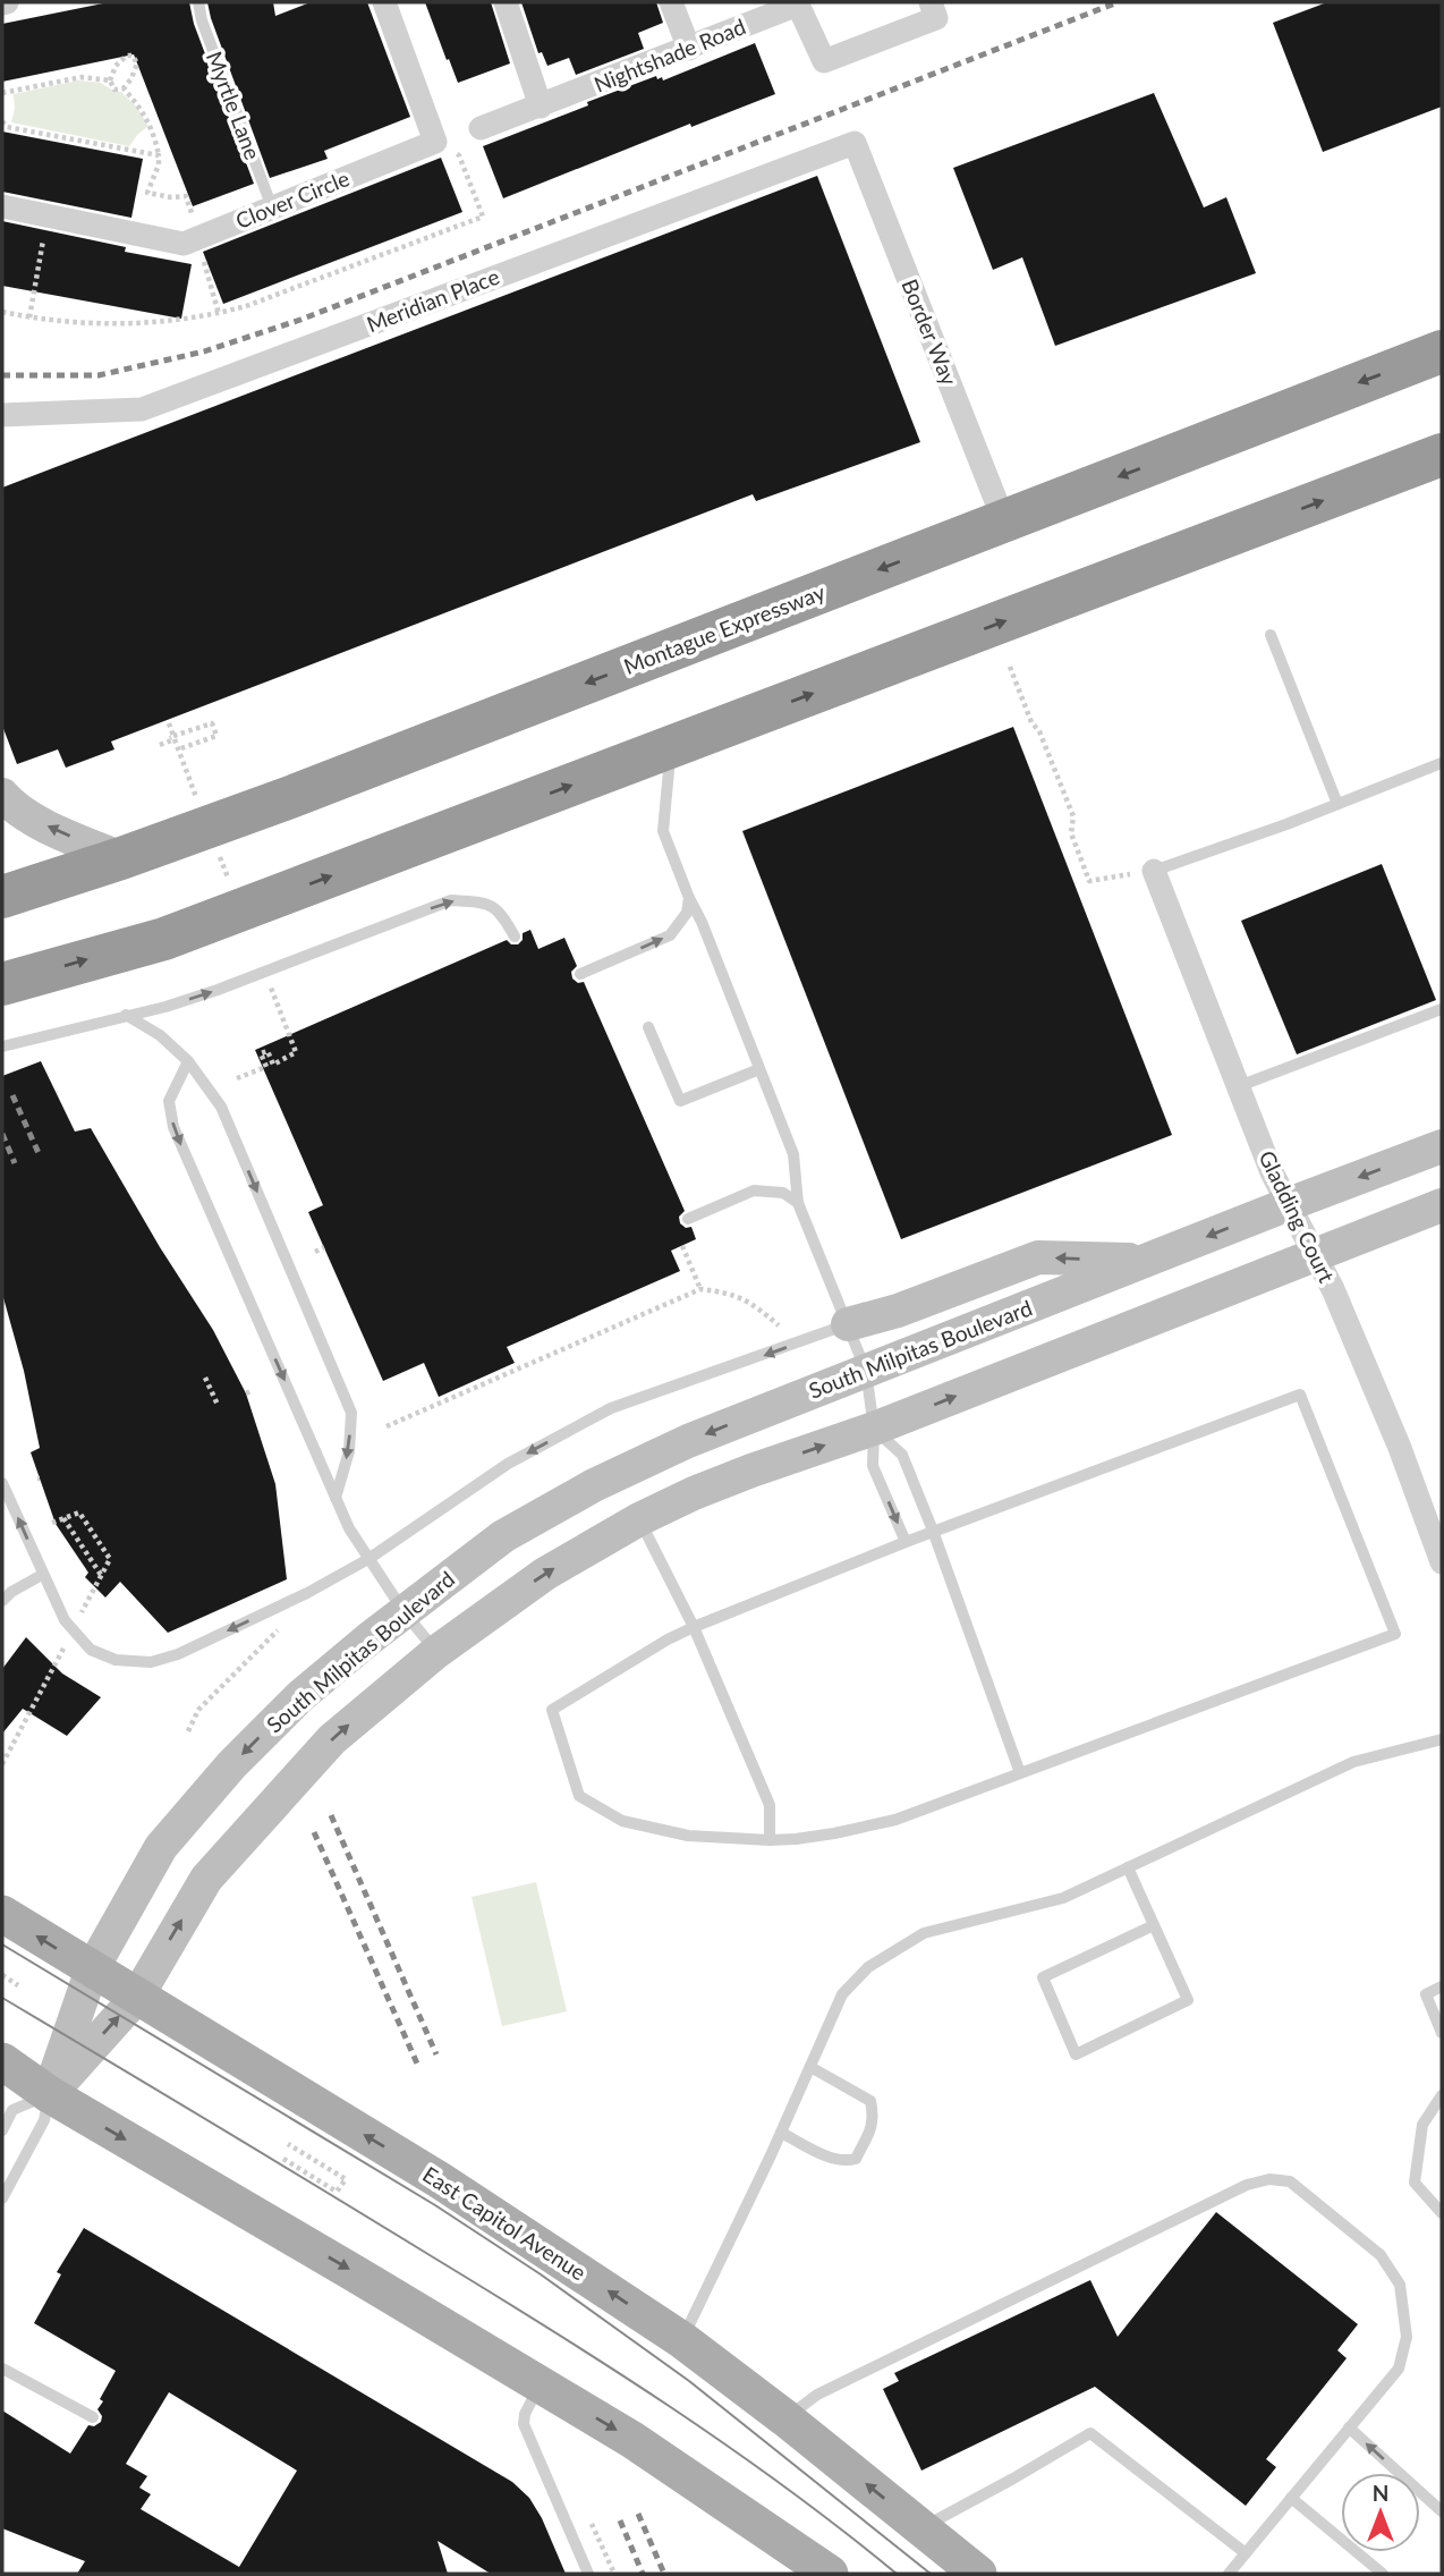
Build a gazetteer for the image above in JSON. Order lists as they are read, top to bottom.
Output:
{
  "streets": {
    "highway": ["Montague Expressway"],
    "main road": ["East Capitol Avenue"],
    "street": [
      "Nightshade Road",
      "Clover Circle",
      "Meridian Place",
      "Border Way",
      "Gladding Court",
      "South Milpitas Boulevard"
    ],
    "lane": ["Myrtle Lane"]
  },
  "crossings": [
    ["Myrtle Lane", "Clover Circle"],
    ["Meridian Place", "Border Way"],
    ["Border Way", "Montague Expressway"],
    ["Gladding Court", "South Milpitas Boulevard"],
    ["South Milpitas Boulevard", "East Capitol Avenue"]
  ],
  "north": "top"
}
